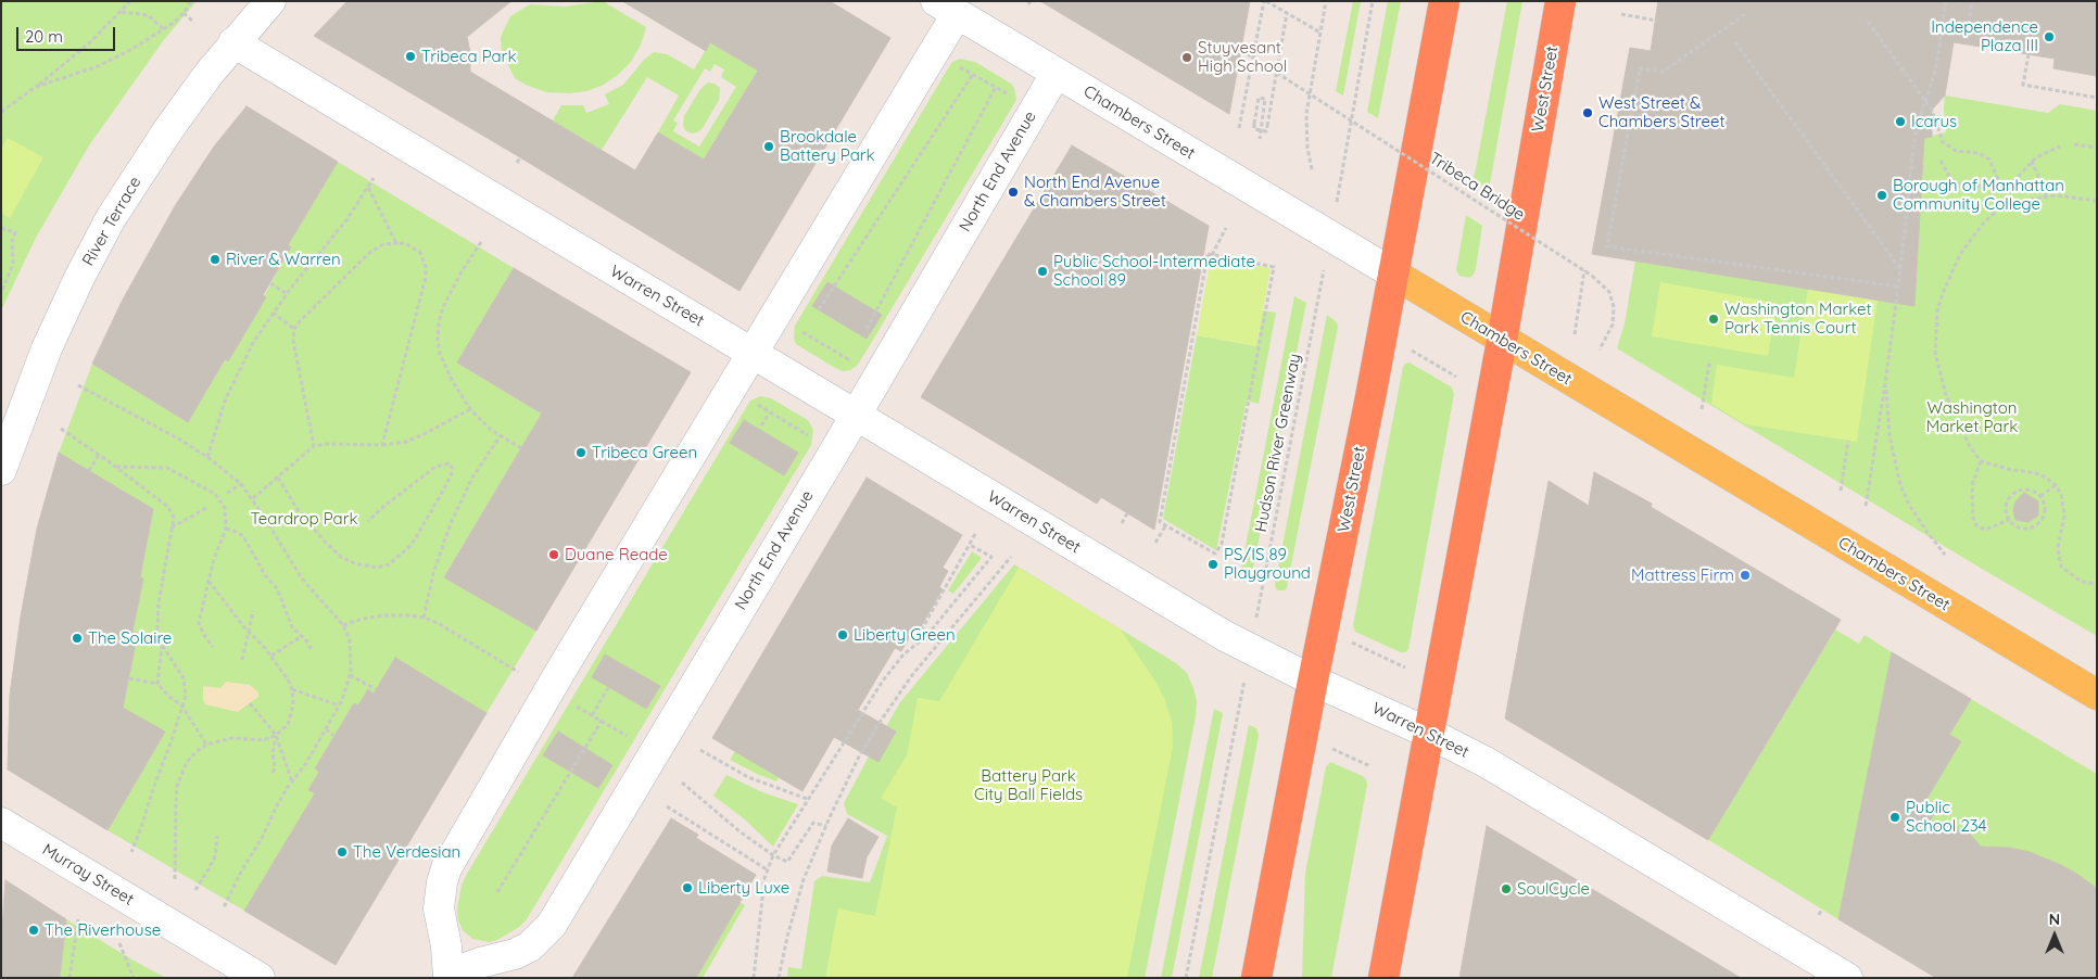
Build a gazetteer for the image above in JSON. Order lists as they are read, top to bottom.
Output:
{
  "streets": {
    "highway": ["West Street"],
    "main road": ["Chambers Street"],
    "street": [
      "North End Avenue",
      "River Terrace",
      "Warren Street",
      "Murray Street"
    ],
    "path": ["Tribeca Bridge", "Hudson River Greenway"]
  },
  "crossings": [
    ["West Street", "Chambers Street"],
    ["West Street", "Warren Street"],
    ["Chambers Street", "North End Avenue"],
    ["North End Avenue", "Warren Street"],
    ["River Terrace", "Warren Street"]
  ],
  "parks": ["Washington Market Park", "Teardrop Park", "Battery Park City Ball Fields"],
  "places": [
    "Independence Plaza III",
    "Tribeca Park",
    "Stuyvesant High School",
    "West Street & Chambers Street",
    "Icarus",
    "Brookdale Battery Park",
    "North End Avenue & Chambers Street",
    "Borough of Manhattan Community College",
    "River & Warren",
    "Public School-Intermediate School 89",
    "Washington Market Park Tennis Court",
    "Tribeca Green",
    "Duane Reade",
    "PS/IS 89 Playground",
    "Mattress Firm",
    "Liberty Green",
    "The Solaire",
    "Public School 234",
    "The Verdesian",
    "Liberty Luxe",
    "SoulCycle",
    "The Riverhouse"
  ],
  "scale_bar": "20 m",
  "north": "top"
}
